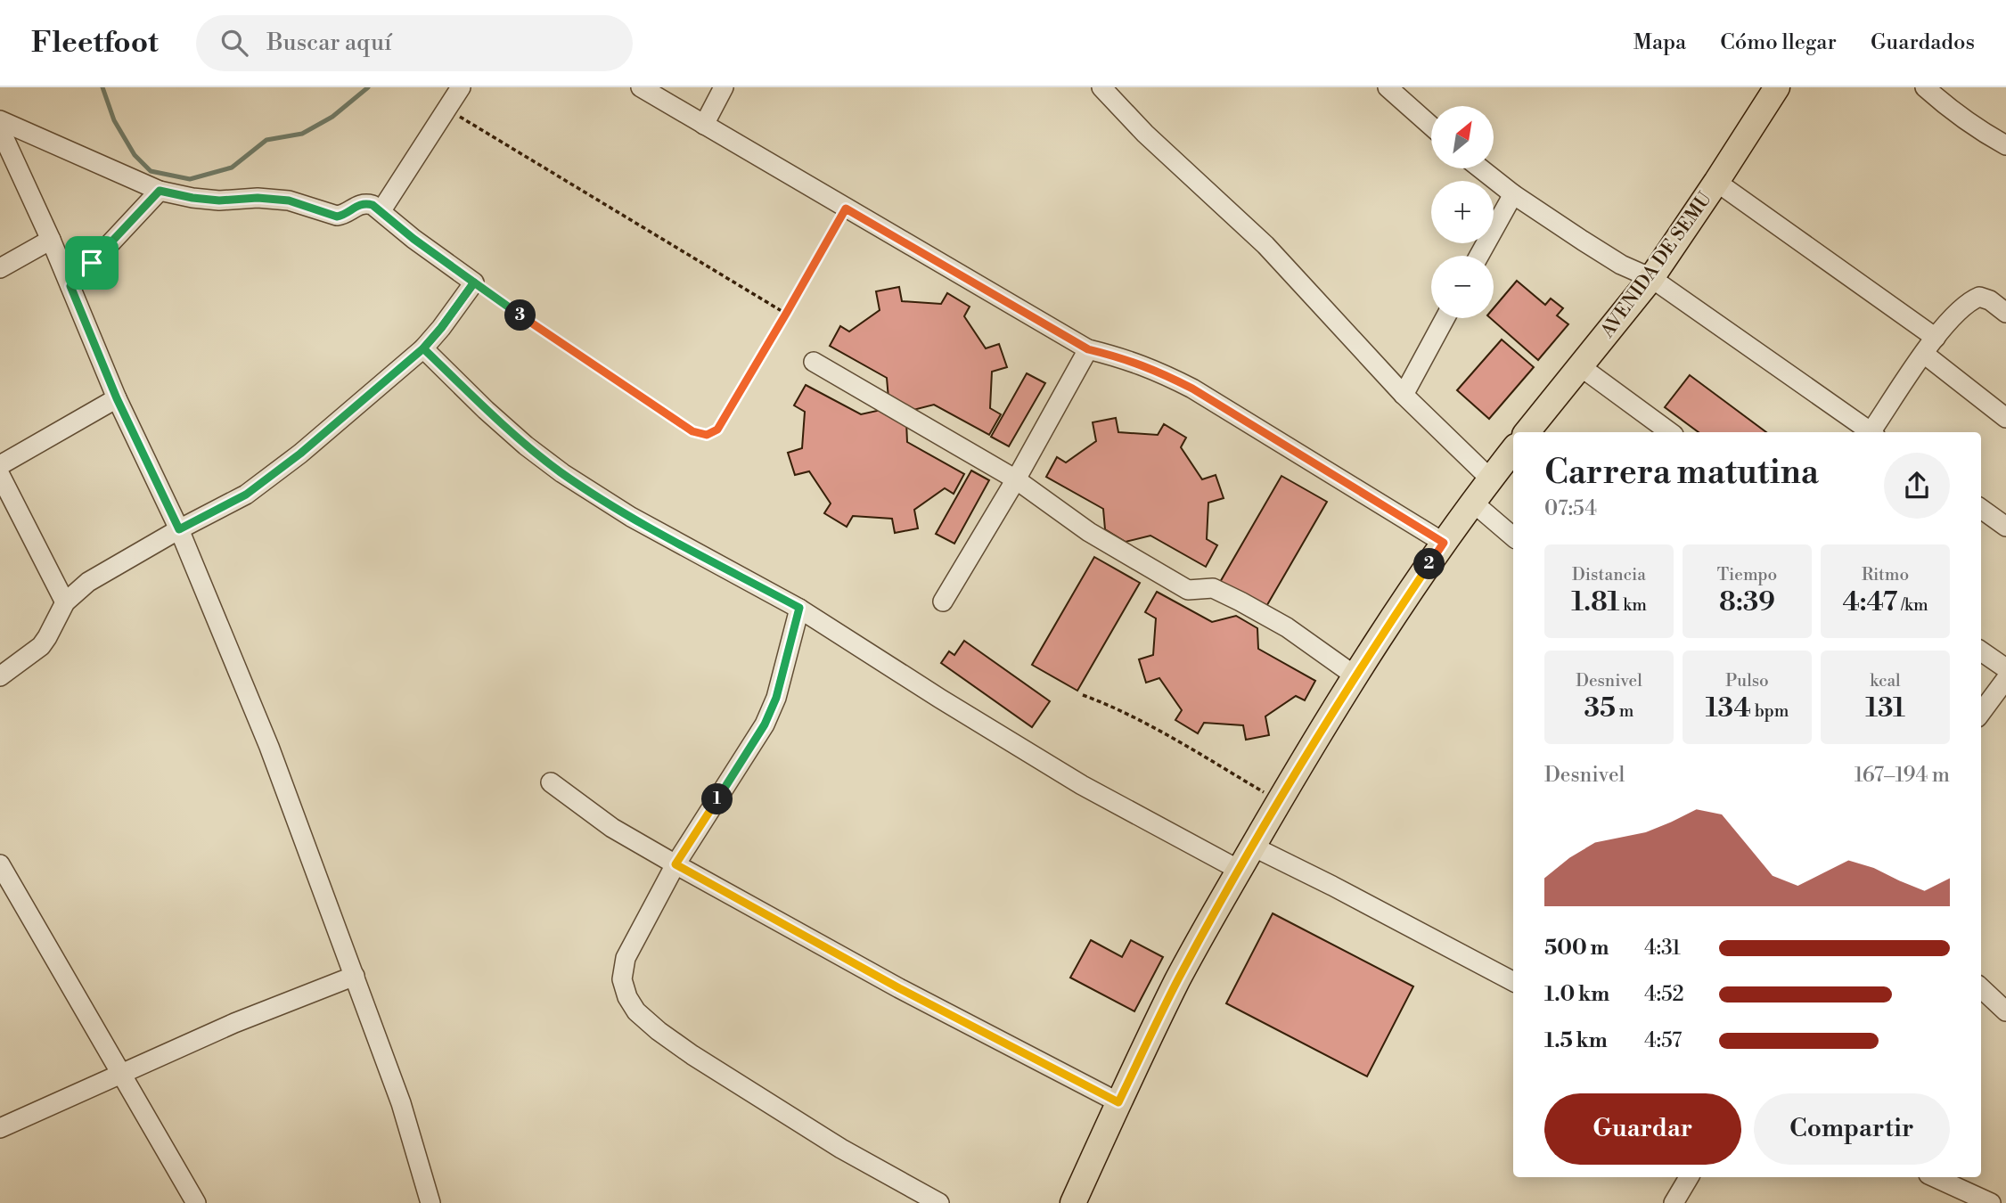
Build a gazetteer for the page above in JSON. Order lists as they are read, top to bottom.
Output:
{
  "streets": {
    "main road": ["AVENIDA DE SEMU"]
  },
  "north": "top right",
  "page": {
    "header": "Fleetfoot",
    "search": "Buscar aquí",
    "nav": ["Mapa", "Cómo llegar", "Guardados"],
    "map_buttons": ["+", "−"],
    "pins": ["3", "2", "1"],
    "heading": ["Carrera matutina", "07:54"],
    "stats": [
      ["Distancia", "1.81 km"],
      ["Tiempo", "8:39"],
      ["Ritmo", "4:47 /km"],
      ["Desnivel", "35 m"],
      ["Pulso", "134 bpm"],
      ["kcal", "131"]
    ],
    "chart": ["Desnivel", "167–194 m"],
    "list": [
      {
        "name": "500 m",
        "note": "4:31"
      },
      {
        "name": "1.0 km",
        "note": "4:52"
      },
      {
        "name": "1.5 km",
        "note": "4:57"
      }
    ],
    "buttons": ["Guardar", "Compartir"]
  }
}
